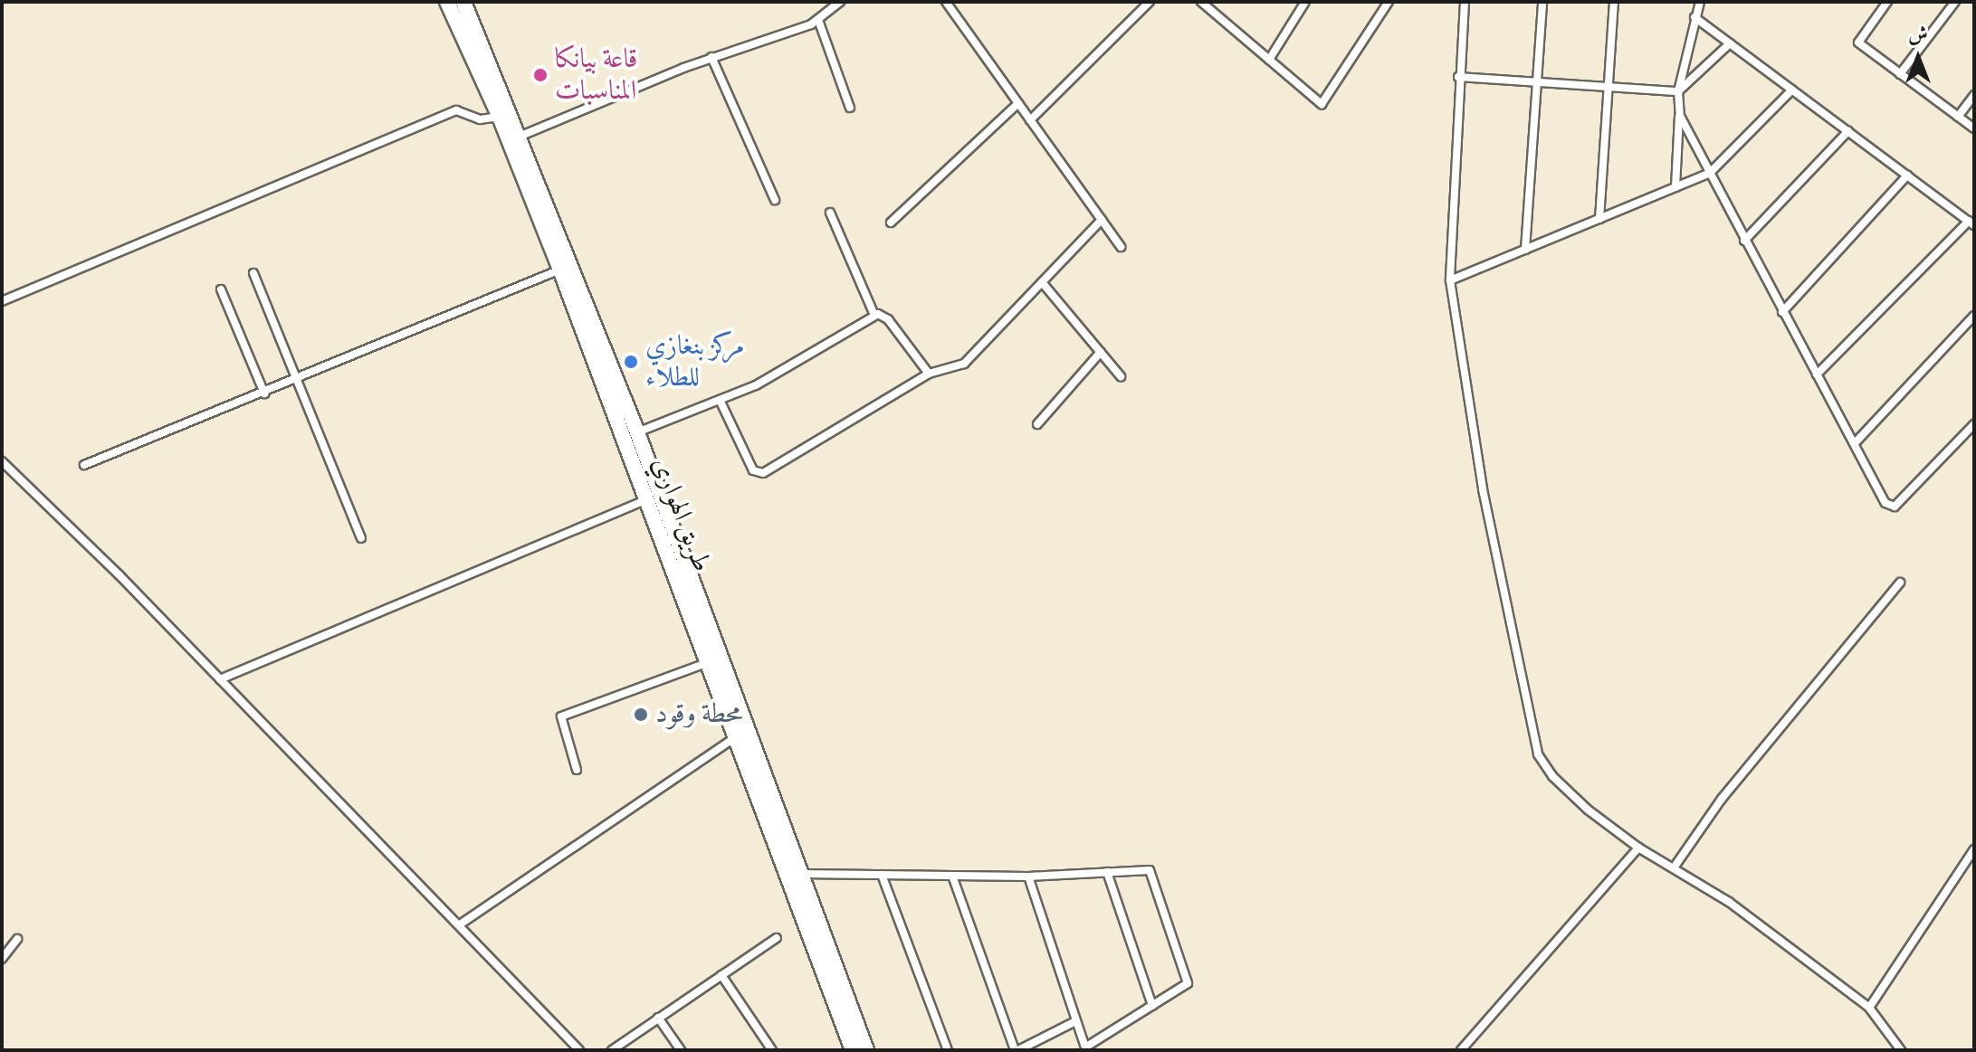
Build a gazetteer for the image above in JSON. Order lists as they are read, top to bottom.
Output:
{
  "streets": {
    "highway": ["طريق الهواري"]
  },
  "places": ["قاعة بيانكا المناسبات", "مركز بنغازي للطلاء", "محطة وقود"],
  "north": "top"
}
